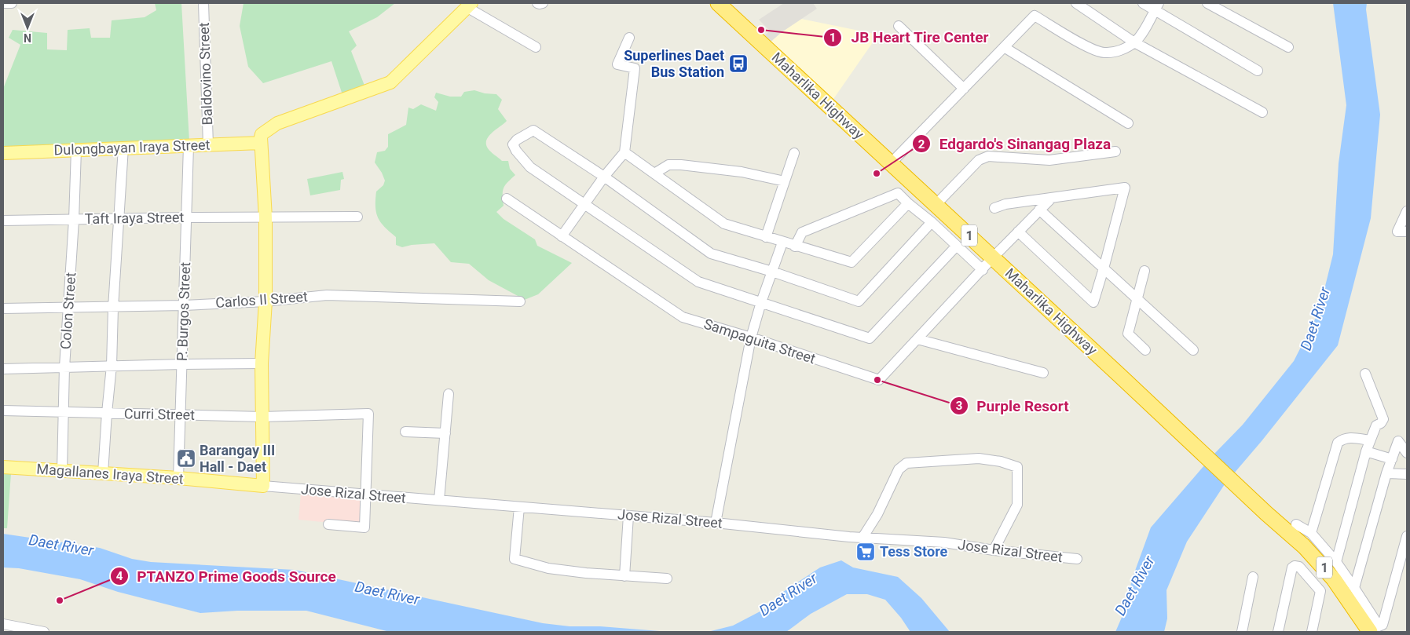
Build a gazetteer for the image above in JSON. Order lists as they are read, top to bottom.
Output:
{
  "streets": {
    "highway": ["Maharlika Highway", "1"],
    "main road": ["Dulongbayan Iraya Street", "Magallanes Iraya Street"],
    "street": [
      "Baldovino Street",
      "Taft Iraya Street",
      "Carlos II Street",
      "Colon Street",
      "P. Burgos Street",
      "Sampaguita Street",
      "Curri Street",
      "Jose Rizal Street"
    ]
  },
  "crossings": [
    ["Baldovino Street", "Dulongbayan Iraya Street"],
    ["Maharlika Highway", "Sampaguita Street"],
    ["Dulongbayan Iraya Street", "Colon Street"],
    ["Dulongbayan Iraya Street", "P. Burgos Street"],
    ["Taft Iraya Street", "Colon Street"],
    ["Taft Iraya Street", "P. Burgos Street"],
    ["Carlos II Street", "Colon Street"],
    ["Carlos II Street", "P. Burgos Street"],
    ["Colon Street", "Curri Street"],
    ["Colon Street", "Magallanes Iraya Street"],
    ["P. Burgos Street", "Curri Street"],
    ["P. Burgos Street", "Magallanes Iraya Street"],
    ["Curri Street", "Jose Rizal Street"],
    ["Magallanes Iraya Street", "Jose Rizal Street"]
  ],
  "water": ["Daet River"],
  "places": {
    "other": [
      "JB Heart Tire Center",
      "Edgardo's Sinangag Plaza",
      "Purple Resort",
      "PTANZO Prime Goods Source"
    ],
    "bus stop": ["Superlines Daet Bus Station"],
    "public building": ["Barangay III Hall - Daet"],
    "supermarket": ["Tess Store"]
  },
  "north": "bottom"
}
